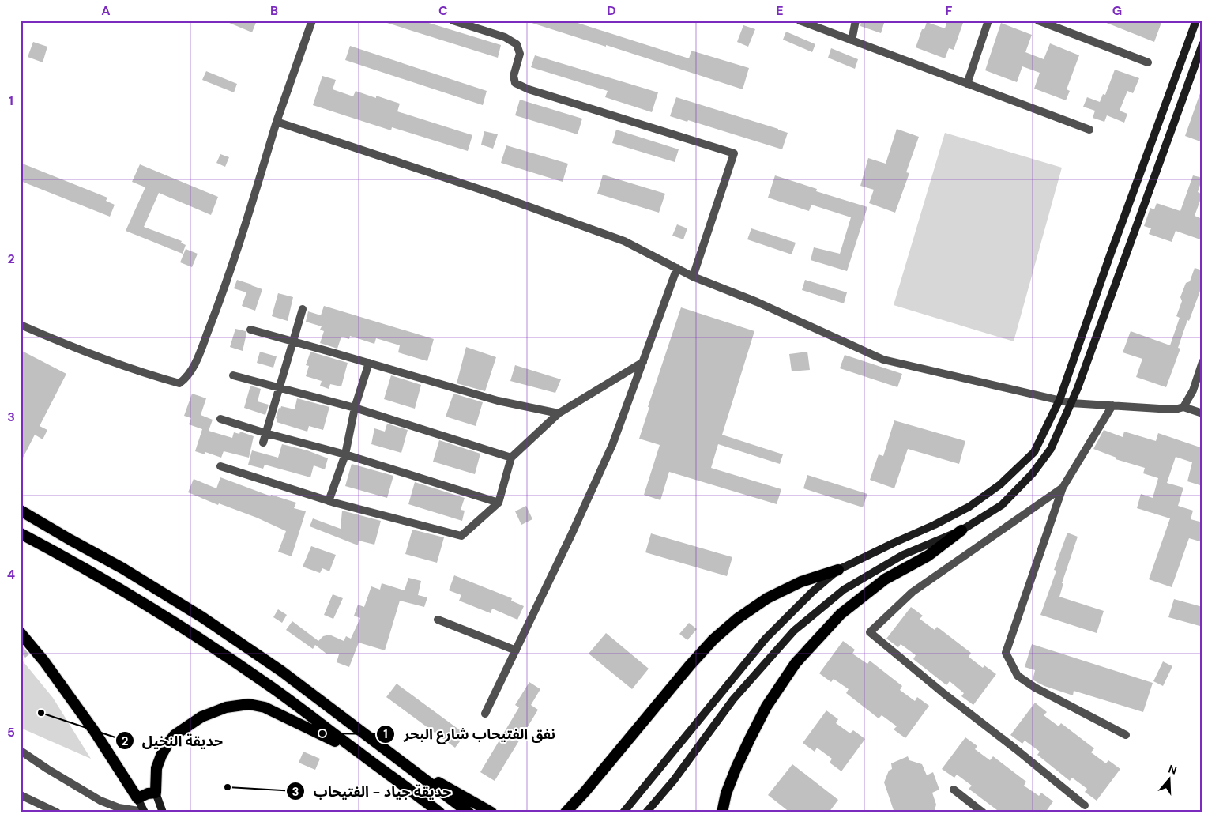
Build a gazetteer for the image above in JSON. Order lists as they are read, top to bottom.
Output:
{
  "places": ["حديقة النخيل", "نفق الفتيحاب شارع البحر", "حديقة جياد - الفتيحاب"],
  "north": "top",
  "grid": {
    "columns": [
      "A",
      "B",
      "C",
      "D",
      "E",
      "F",
      "G"
    ],
    "rows": [
      "1",
      "2",
      "3",
      "4",
      "5"
    ]
  }
}
